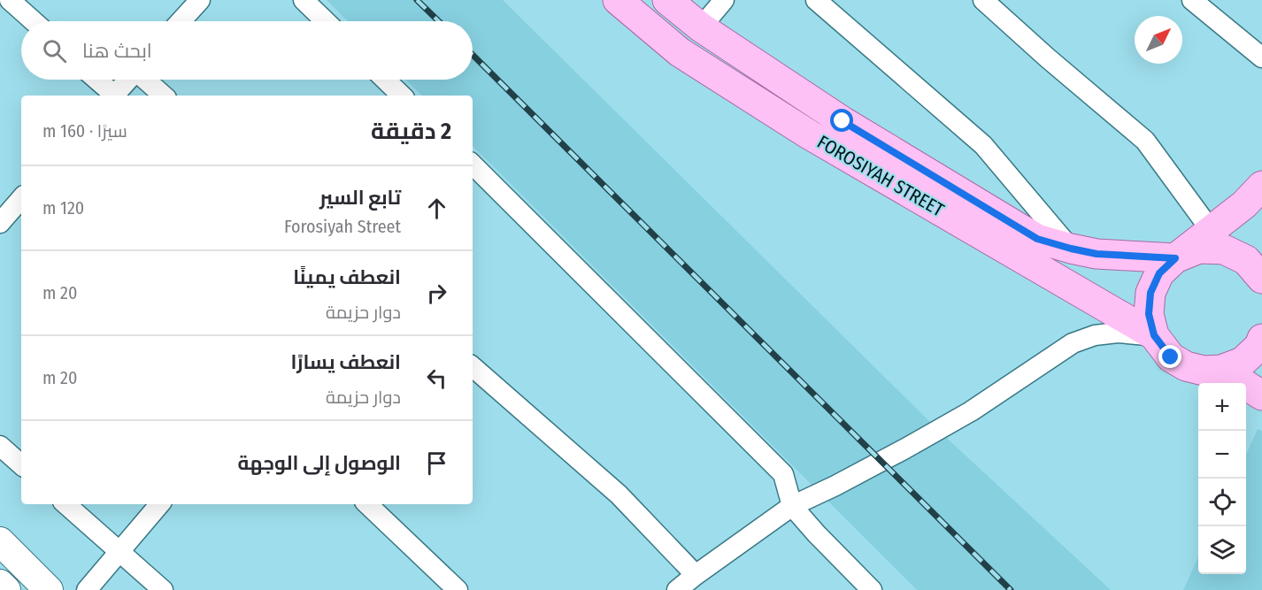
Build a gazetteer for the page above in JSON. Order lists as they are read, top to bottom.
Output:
{
  "streets": {
    "main road": ["FOROSIYAH STREET"]
  },
  "north": "top right",
  "page": {
    "search": "ابحث هنا",
    "heading": ["2 دقيقة", "سيرًا · 160 m"],
    "list": [
      ["تابع السير", "Forosiyah Street", "120 m"],
      ["انعطف يمينًا", "دوار حزيمة", "20 m"],
      ["انعطف يسارًا", "دوار حزيمة", "20 m"],
      "الوصول إلى الوجهة"
    ],
    "map_buttons": ["+", "−"]
  }
}
